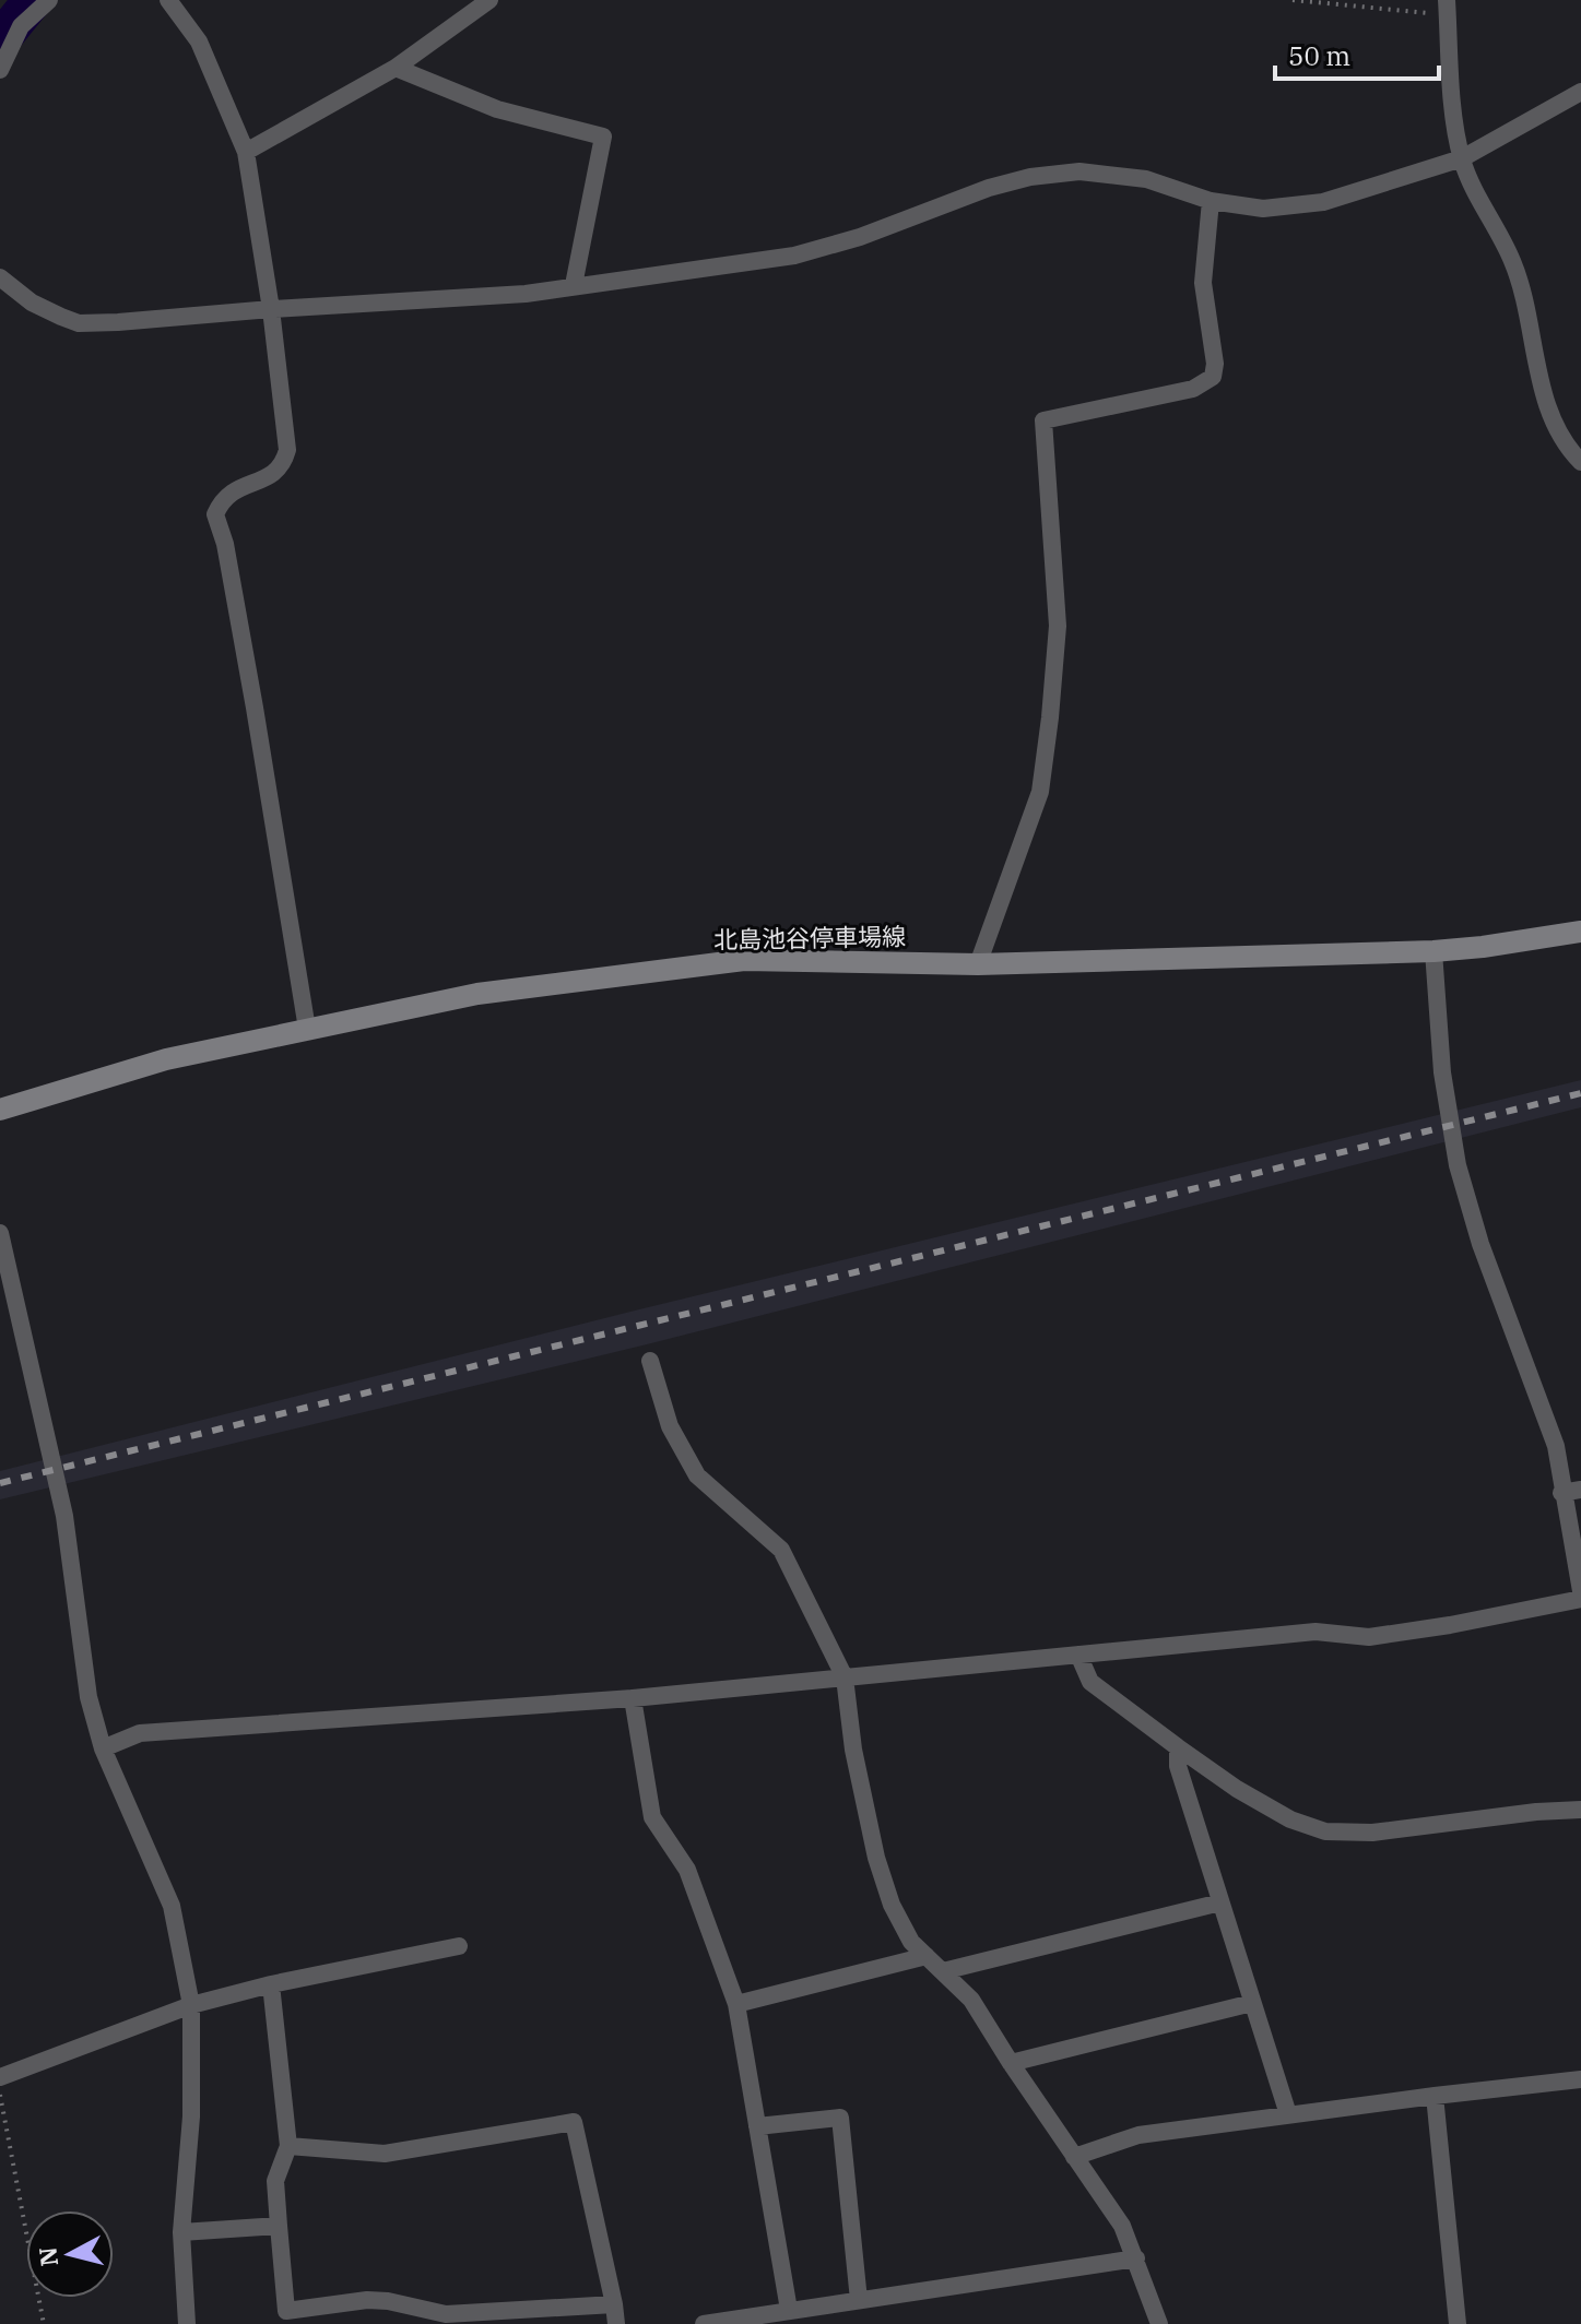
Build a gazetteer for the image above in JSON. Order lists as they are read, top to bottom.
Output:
{
  "streets": {
    "main road": ["北島池谷停車場線"]
  },
  "scale_bar": "50 m",
  "north": "left"
}
